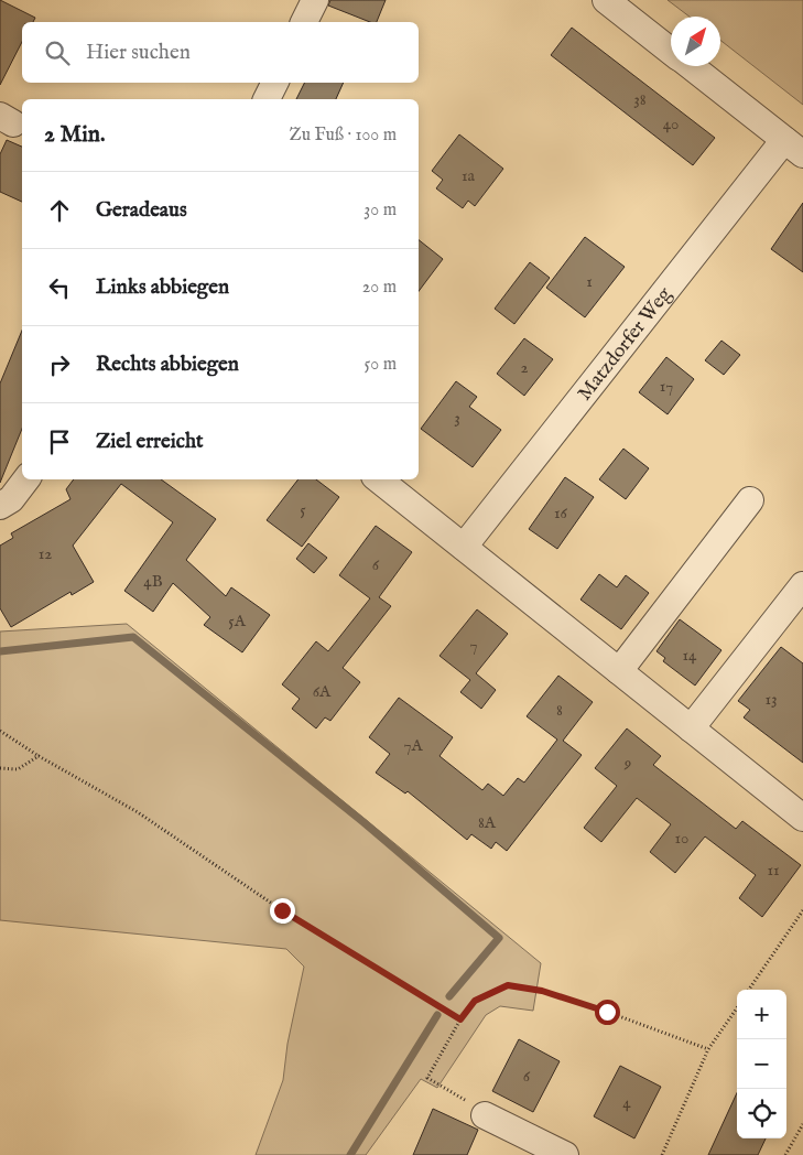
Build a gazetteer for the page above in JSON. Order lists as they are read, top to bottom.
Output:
{
  "streets": {
    "street": ["Matzdorfer Weg"]
  },
  "house_numbers": [
    "38",
    "40",
    "1a",
    "1",
    "2",
    "17",
    "3",
    "5",
    "16",
    "12",
    "6",
    "4B",
    "5A",
    "7",
    "14",
    "6A",
    "13",
    "8",
    "7A",
    "9",
    "8A",
    "10",
    "11",
    "6",
    "4"
  ],
  "north": "top right",
  "page": {
    "search": "Hier suchen",
    "heading": ["2 Min.", "Zu Fuß · 100 m"],
    "list": [
      ["Geradeaus", "30 m"],
      ["Links abbiegen", "20 m"],
      ["Rechts abbiegen", "50 m"],
      "Ziel erreicht"
    ],
    "map_buttons": ["+", "−"]
  }
}
